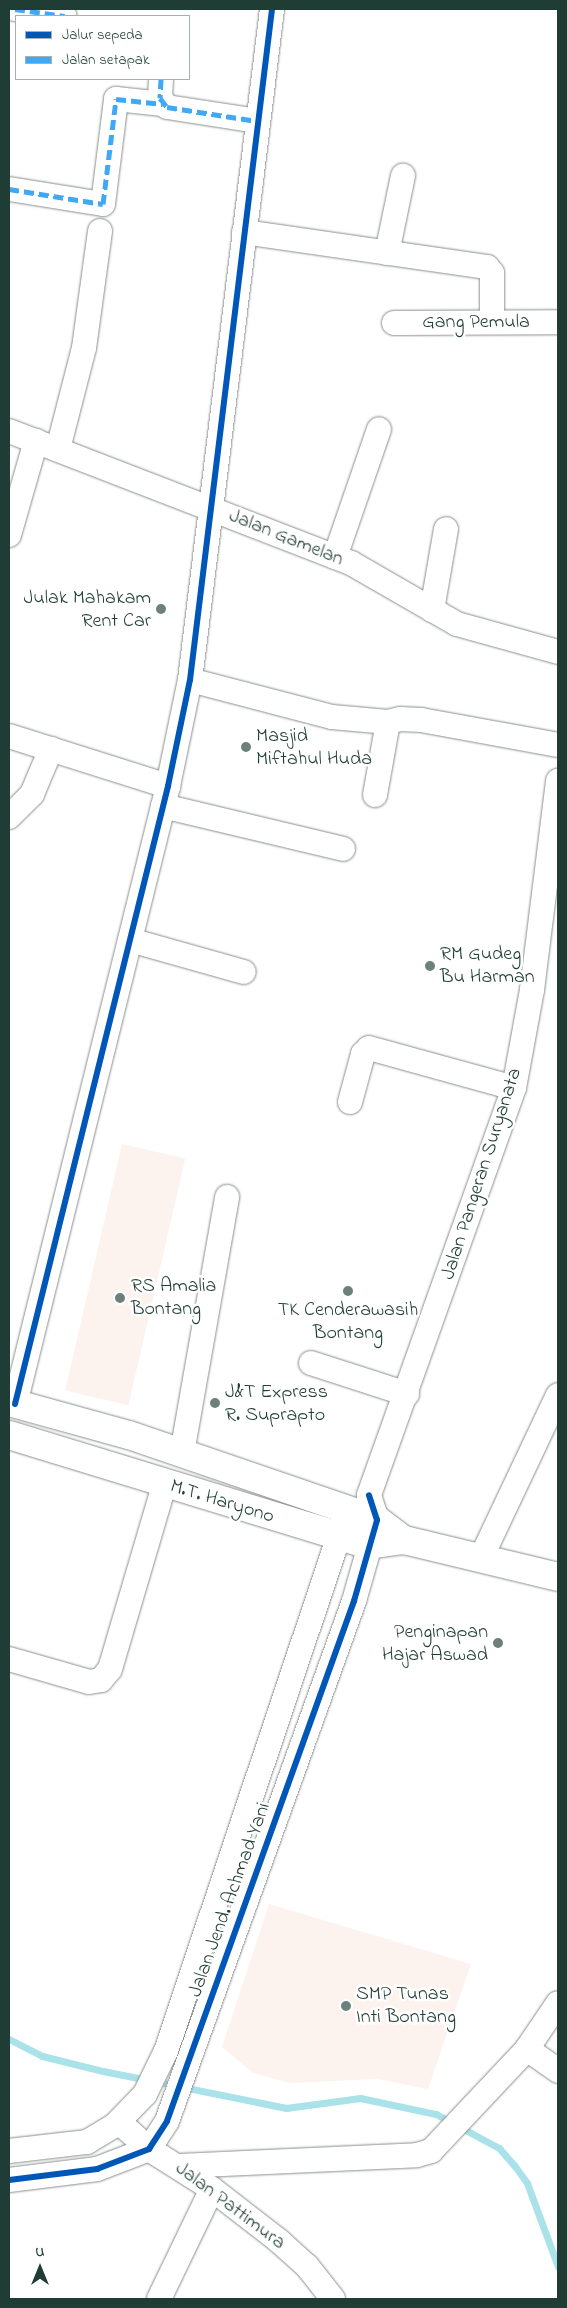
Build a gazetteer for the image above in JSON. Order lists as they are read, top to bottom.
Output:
{
  "streets": {
    "main road": ["M.T. Haryono"],
    "street": [
      "Gang Pemula",
      "Jalan Gamelan",
      "Jalan Pangeran Suryanata",
      "Jalan Jend. Achmad Yani",
      "Jalan Pattimura"
    ]
  },
  "crossings": [
    ["Jalan Pangeran Suryanata", "M.T. Haryono"],
    ["Jalan Pangeran Suryanata", "Jalan Jend. Achmad Yani"],
    ["M.T. Haryono", "Jalan Jend. Achmad Yani"],
    ["Jalan Jend. Achmad Yani", "Jalan Pattimura"]
  ],
  "places": [
    "Julak Mahakam Rent Car",
    "Masjid Miftahul Huda",
    "RM Gudeg Bu Harman",
    "TK Cenderawasih Bontang",
    "RS Amalia Bontang",
    "J&T Express R. Suprapto",
    "Penginapan Hajar Aswad",
    "SMP Tunas Inti Bontang"
  ],
  "legend": ["Jalur sepeda", "Jalan setapak"],
  "north": "top"
}
